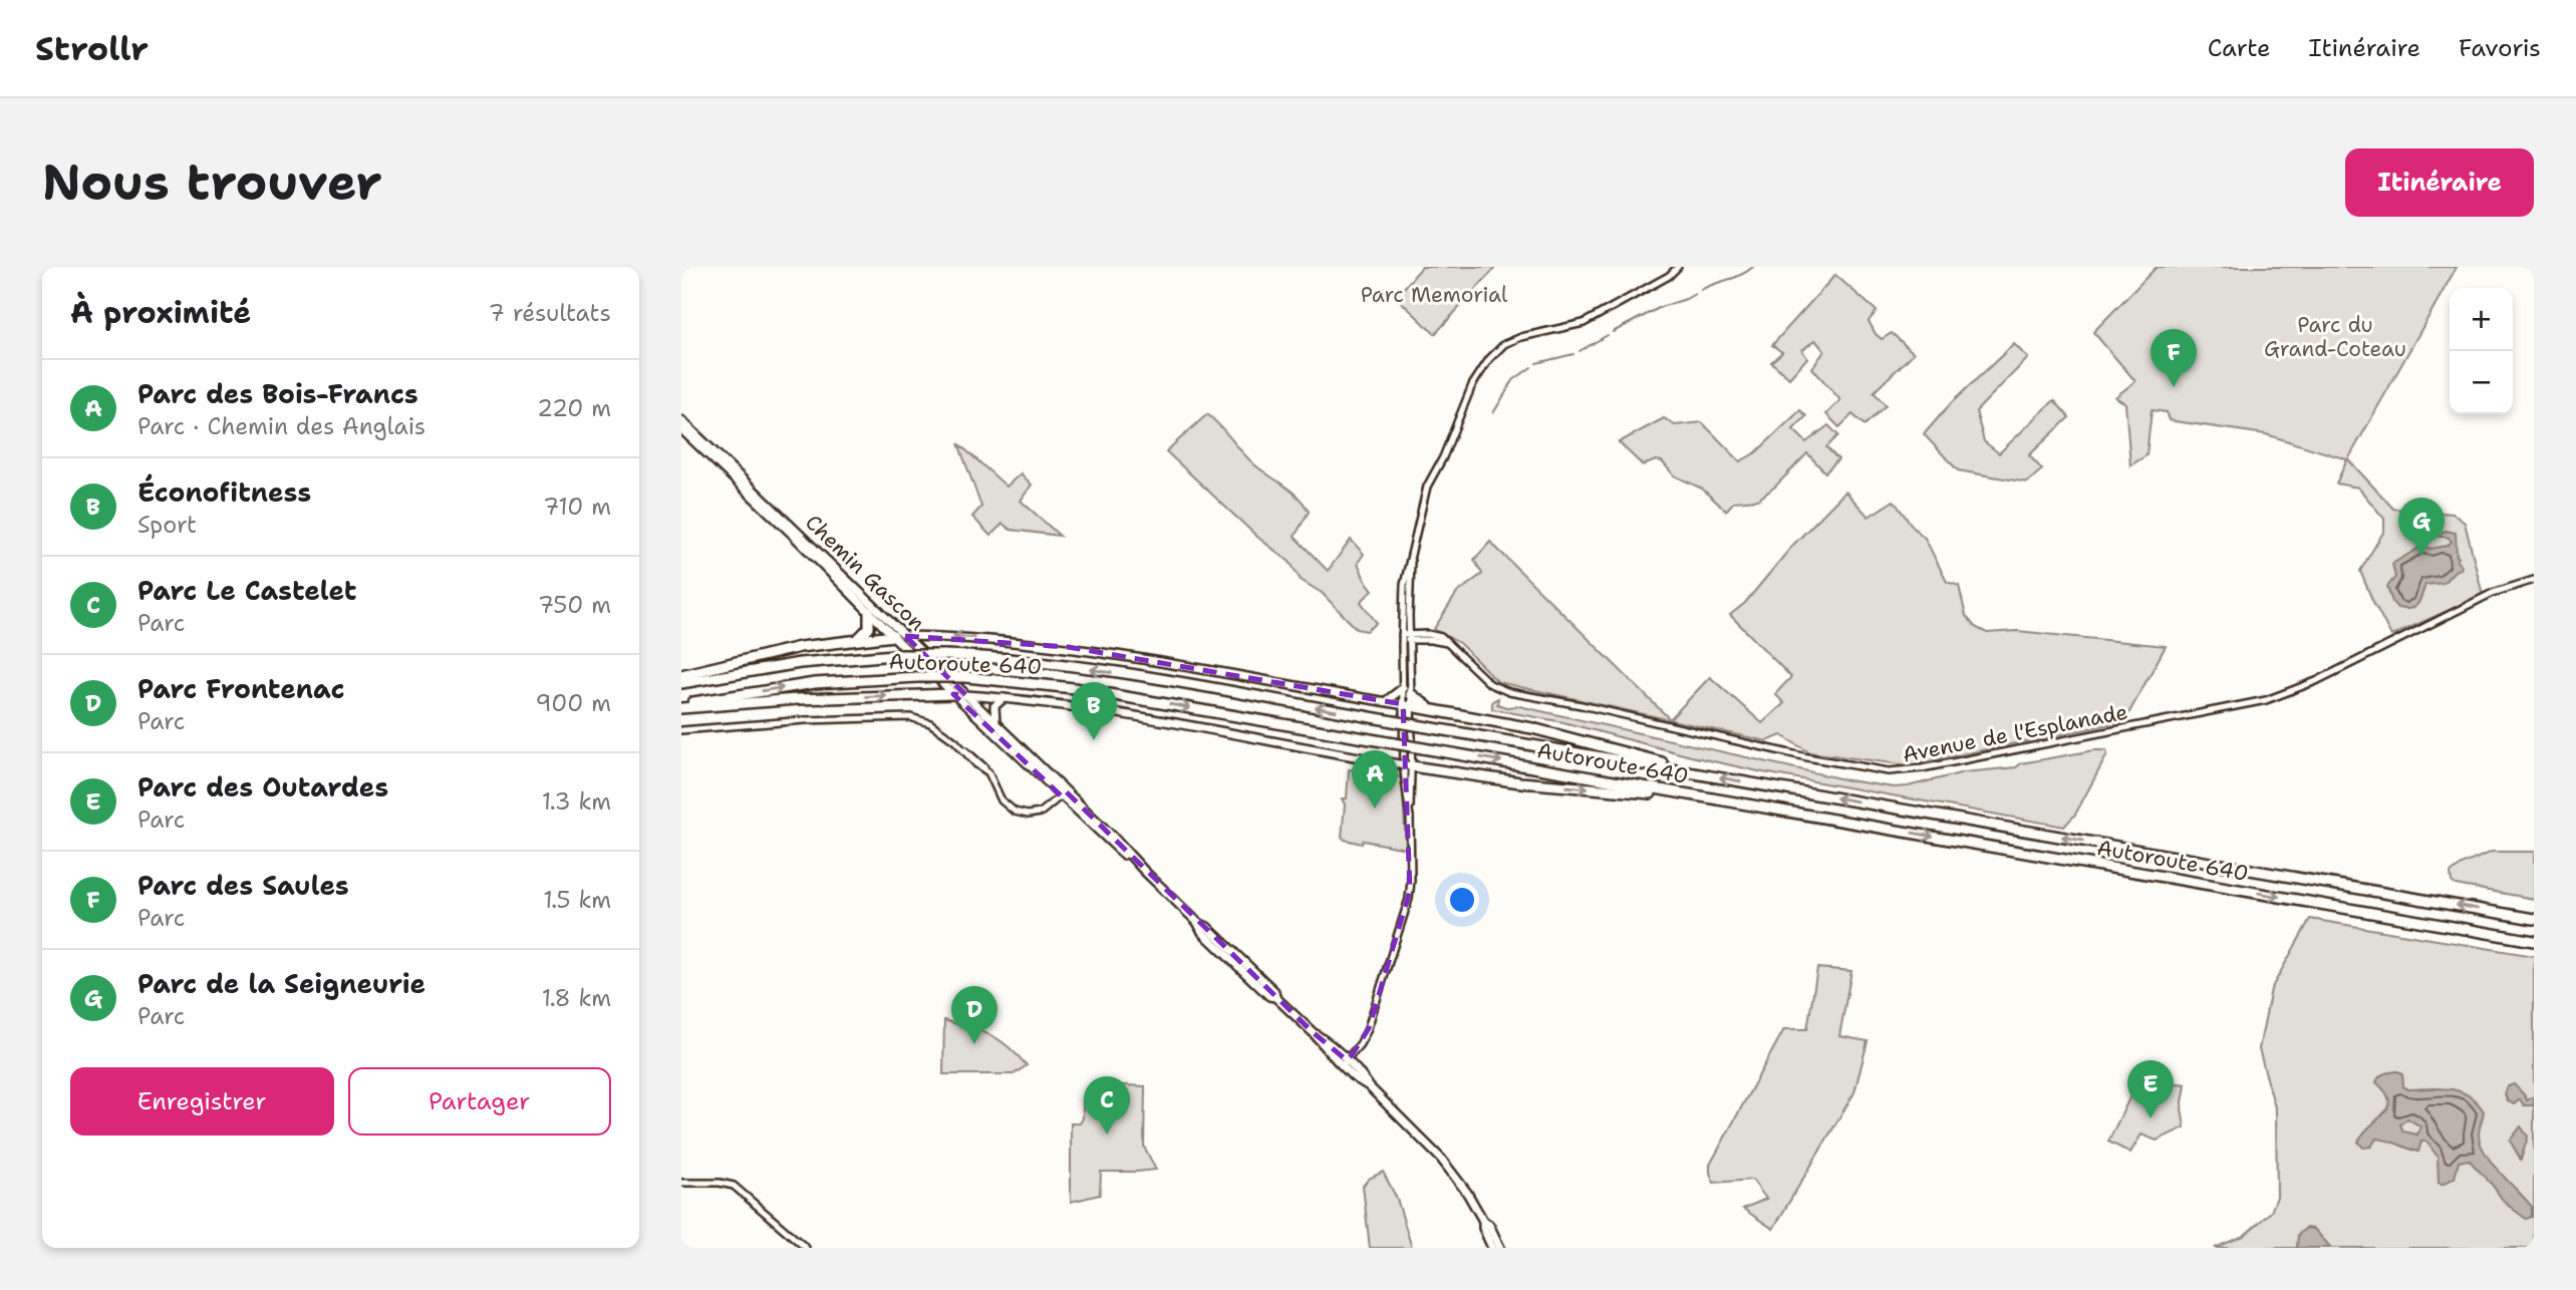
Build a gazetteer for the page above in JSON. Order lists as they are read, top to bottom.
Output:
{
  "streets": {
    "highway": ["Autoroute 640"],
    "main road": ["Chemin Gascon"],
    "street": ["Avenue de l'Esplanade"]
  },
  "parks": ["Parc Memorial", "Parc du Grand-Coteau"],
  "page": {
    "header": "Strollr",
    "nav": ["Carte", "Itinéraire", "Favoris"],
    "buttons": [
      "Itinéraire",
      ["Enregistrer", "Partager"]
    ],
    "title": "Nous trouver",
    "heading": ["À proximité", "7 résultats"],
    "map_buttons": ["+", "−"],
    "pins": [
      "F",
      "G",
      "B",
      "A",
      "D",
      "E",
      "C"
    ],
    "list": [
      {
        "mark": "A",
        "name": "Parc des Bois-Francs",
        "note": "Parc · Chemin des Anglais",
        "value": "220 m"
      },
      {
        "mark": "B",
        "name": "Éconofitness",
        "note": "Sport",
        "value": "710 m"
      },
      {
        "mark": "C",
        "name": "Parc Le Castelet",
        "note": "Parc",
        "value": "750 m"
      },
      {
        "mark": "D",
        "name": "Parc Frontenac",
        "note": "Parc",
        "value": "900 m"
      },
      {
        "mark": "E",
        "name": "Parc des Outardes",
        "note": "Parc",
        "value": "1.3 km"
      },
      {
        "mark": "F",
        "name": "Parc des Saules",
        "note": "Parc",
        "value": "1.5 km"
      },
      {
        "mark": "G",
        "name": "Parc de la Seigneurie",
        "note": "Parc",
        "value": "1.8 km"
      }
    ]
  }
}
